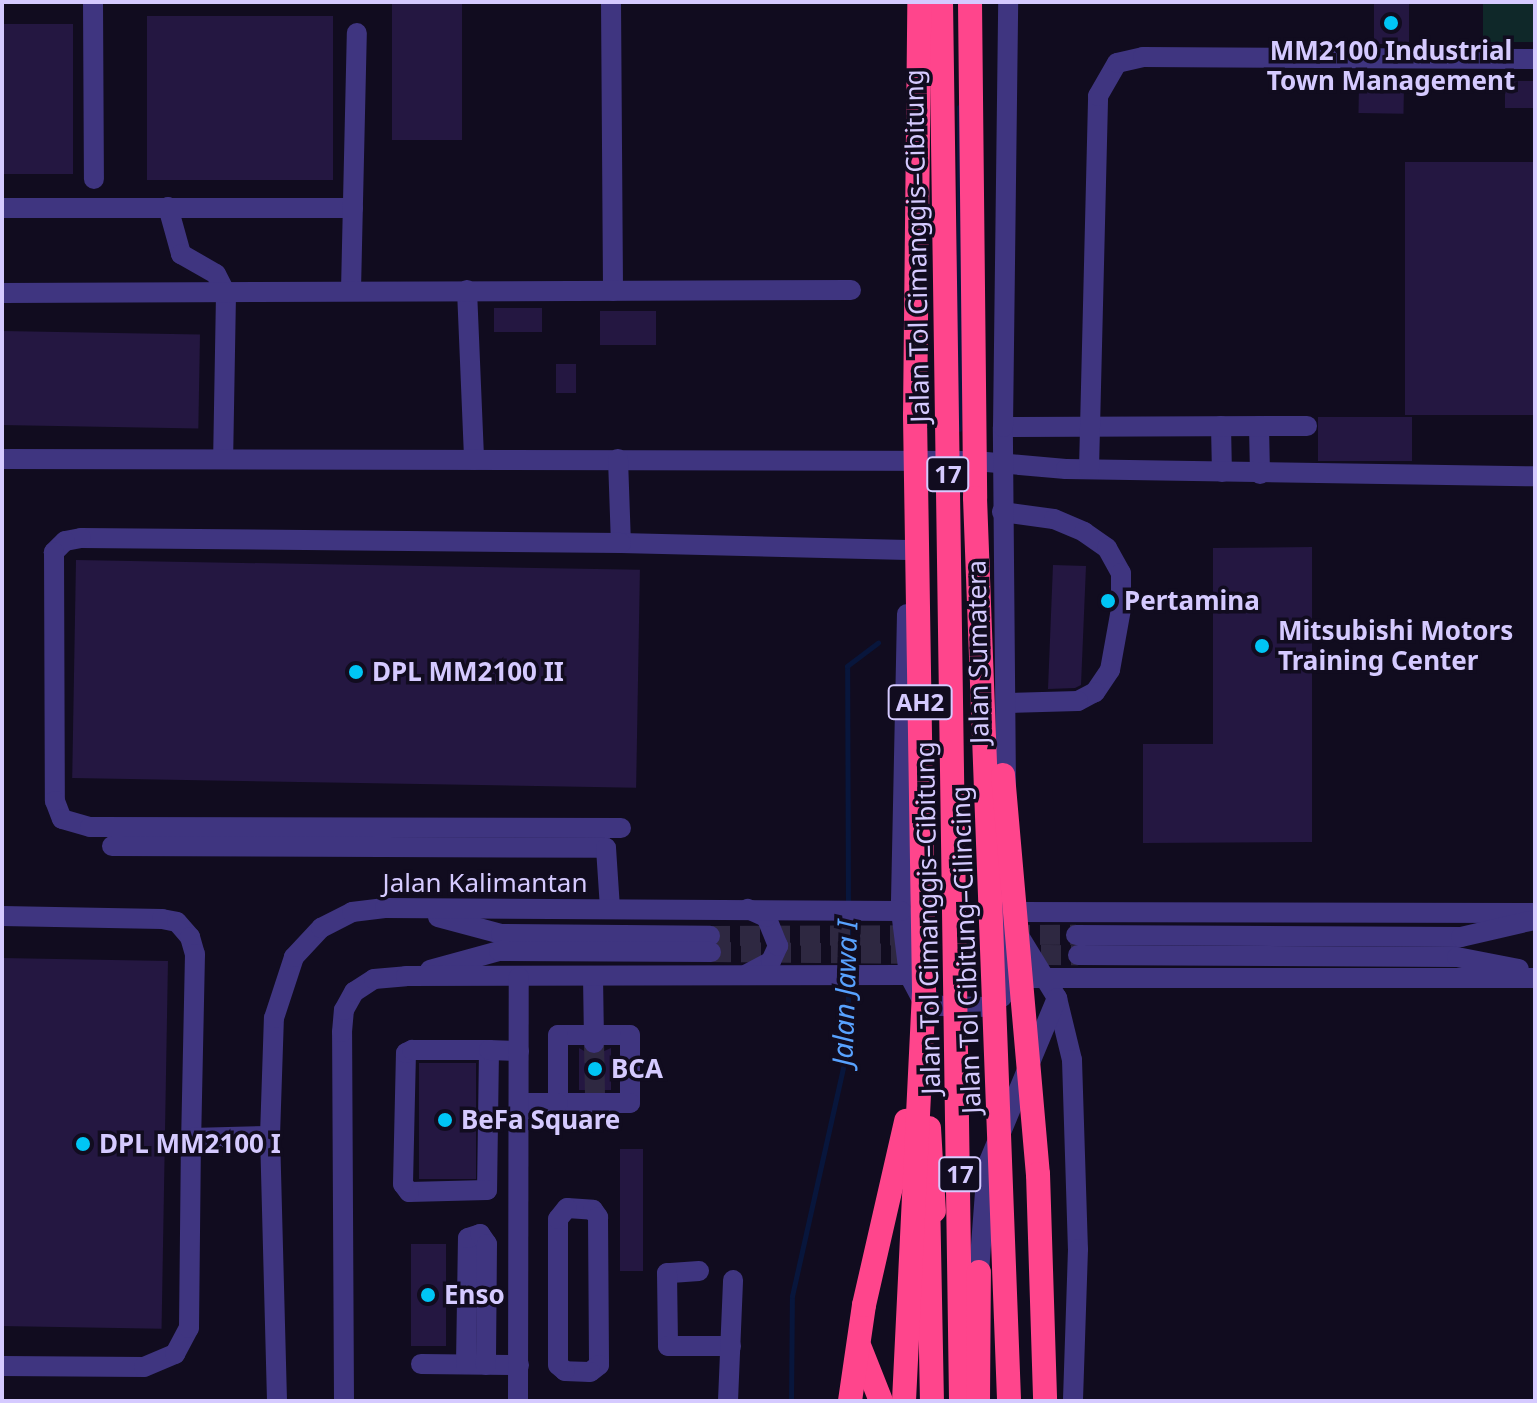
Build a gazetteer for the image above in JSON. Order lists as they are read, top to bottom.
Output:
{
  "streets": {
    "highway": [
      "Jalan Tol Cimanggis–Cibitung",
      "17",
      "AH2",
      "Jalan Tol Cibitung–Cilincing"
    ],
    "street": ["Jalan Sumatera", "Jalan Kalimantan"]
  },
  "crossings": [
    ["17", "Jalan Tol Cibitung–Cilincing"]
  ],
  "water": ["Jalan Jawa I"],
  "places": [
    "MM2100 Industrial Town Management",
    "Pertamina",
    "Mitsubishi Motors Training Center",
    "DPL MM2100 II",
    "BCA",
    "BeFa Square",
    "DPL MM2100 I",
    "Enso"
  ]
}
